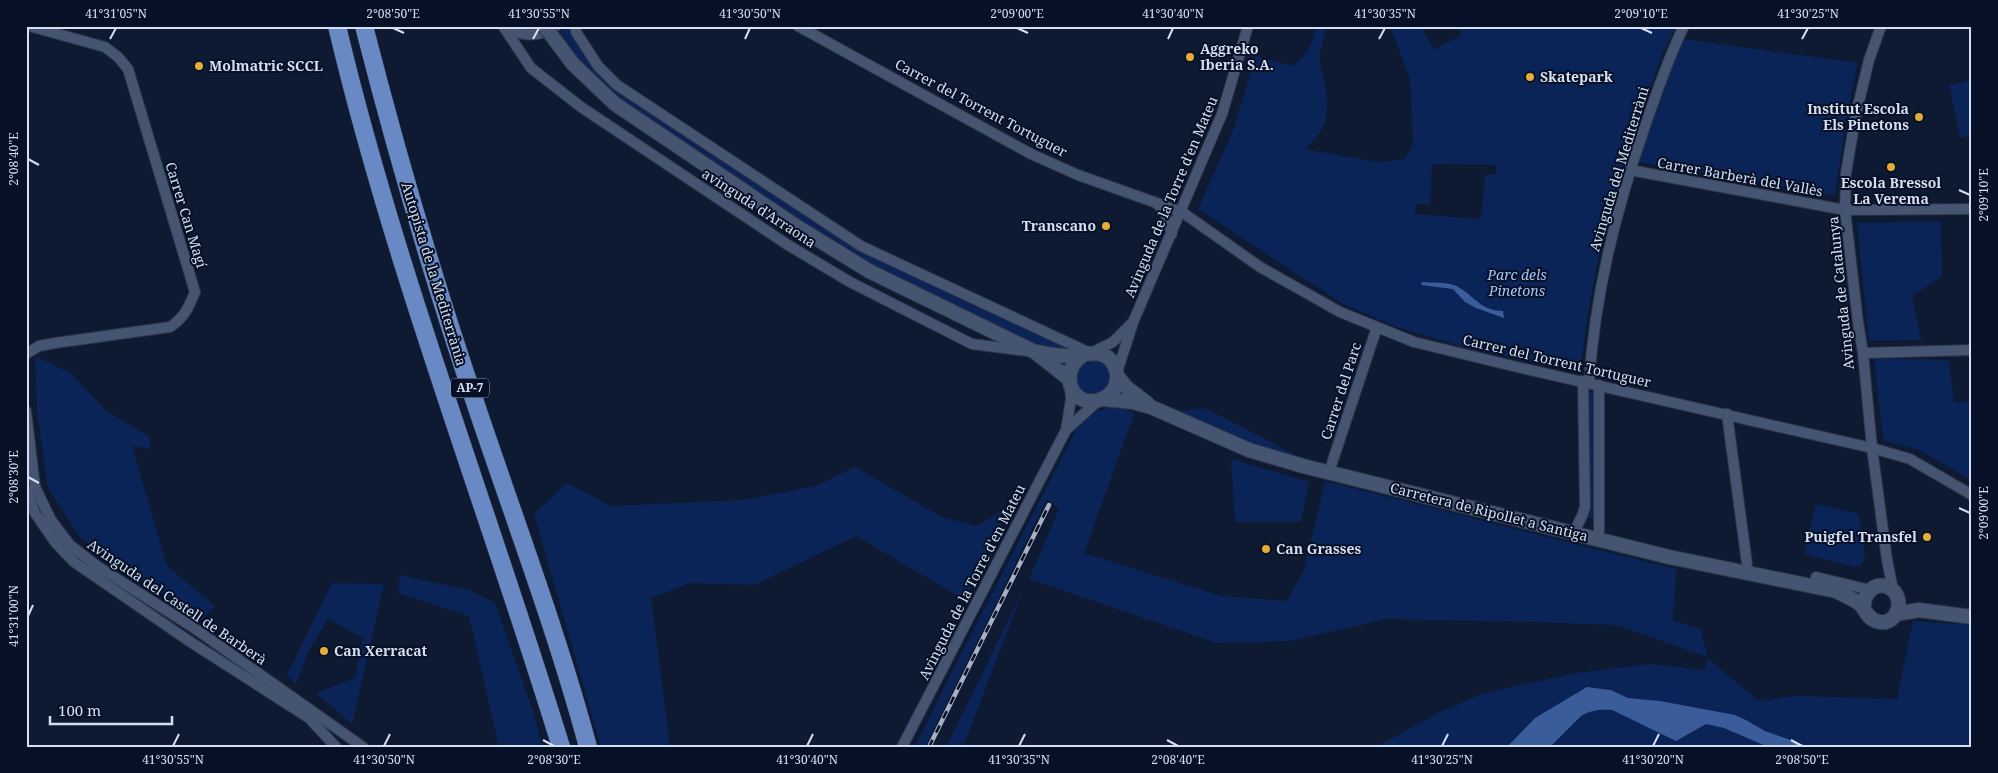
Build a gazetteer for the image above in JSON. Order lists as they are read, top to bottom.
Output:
{
  "streets": {
    "highway": ["Autopista de la Mediterrània", "AP-7"],
    "main road": ["Carretera de Ripollet a Santiga"],
    "street": [
      "Carrer del Torrent Tortuguer",
      "Avinguda del Mediterràni",
      "Carrer Barberà del Vallès",
      "Avinguda de la Torre d'en Mateu",
      "avinguda d'Arraona",
      "Carrer Can Magí",
      "Avinguda de Catalunya",
      "Carrer del Parc",
      "Avinguda del Castell de Barberà"
    ]
  },
  "crossings": [
    ["Carrer del Torrent Tortuguer", "Avinguda del Mediterràni"],
    ["Carrer del Torrent Tortuguer", "Avinguda de la Torre d'en Mateu"],
    ["Carrer del Torrent Tortuguer", "Avinguda de Catalunya"],
    ["Carrer del Torrent Tortuguer", "Carrer del Parc"],
    ["Avinguda del Mediterràni", "Carrer Barberà del Vallès"],
    ["Carrer Barberà del Vallès", "Avinguda de Catalunya"],
    ["Avinguda de la Torre d'en Mateu", "avinguda d'Arraona"]
  ],
  "parks": ["Parc dels Pinetons"],
  "places": [
    "Aggreko Iberia S.A.",
    "Molmatric SCCL",
    "Skatepark",
    "Institut Escola Els Pinetons",
    "Escola Bressol La Verema",
    "Transcano",
    "Puigfel Transfel",
    "Can Grasses",
    "Can Xerracat"
  ],
  "scale_bar": "100 m",
  "coordinates": [
    "41°31'05\"N",
    "2°08'50\"E",
    "41°30'55\"N",
    "41°30'50\"N",
    "2°09'00\"E",
    "41°30'40\"N",
    "41°30'35\"N",
    "2°09'10\"E",
    "41°30'25\"N",
    "2°08'40\"E",
    "2°08'30\"E",
    "41°31'00\"N",
    "41°30'20\"N"
  ]
}
